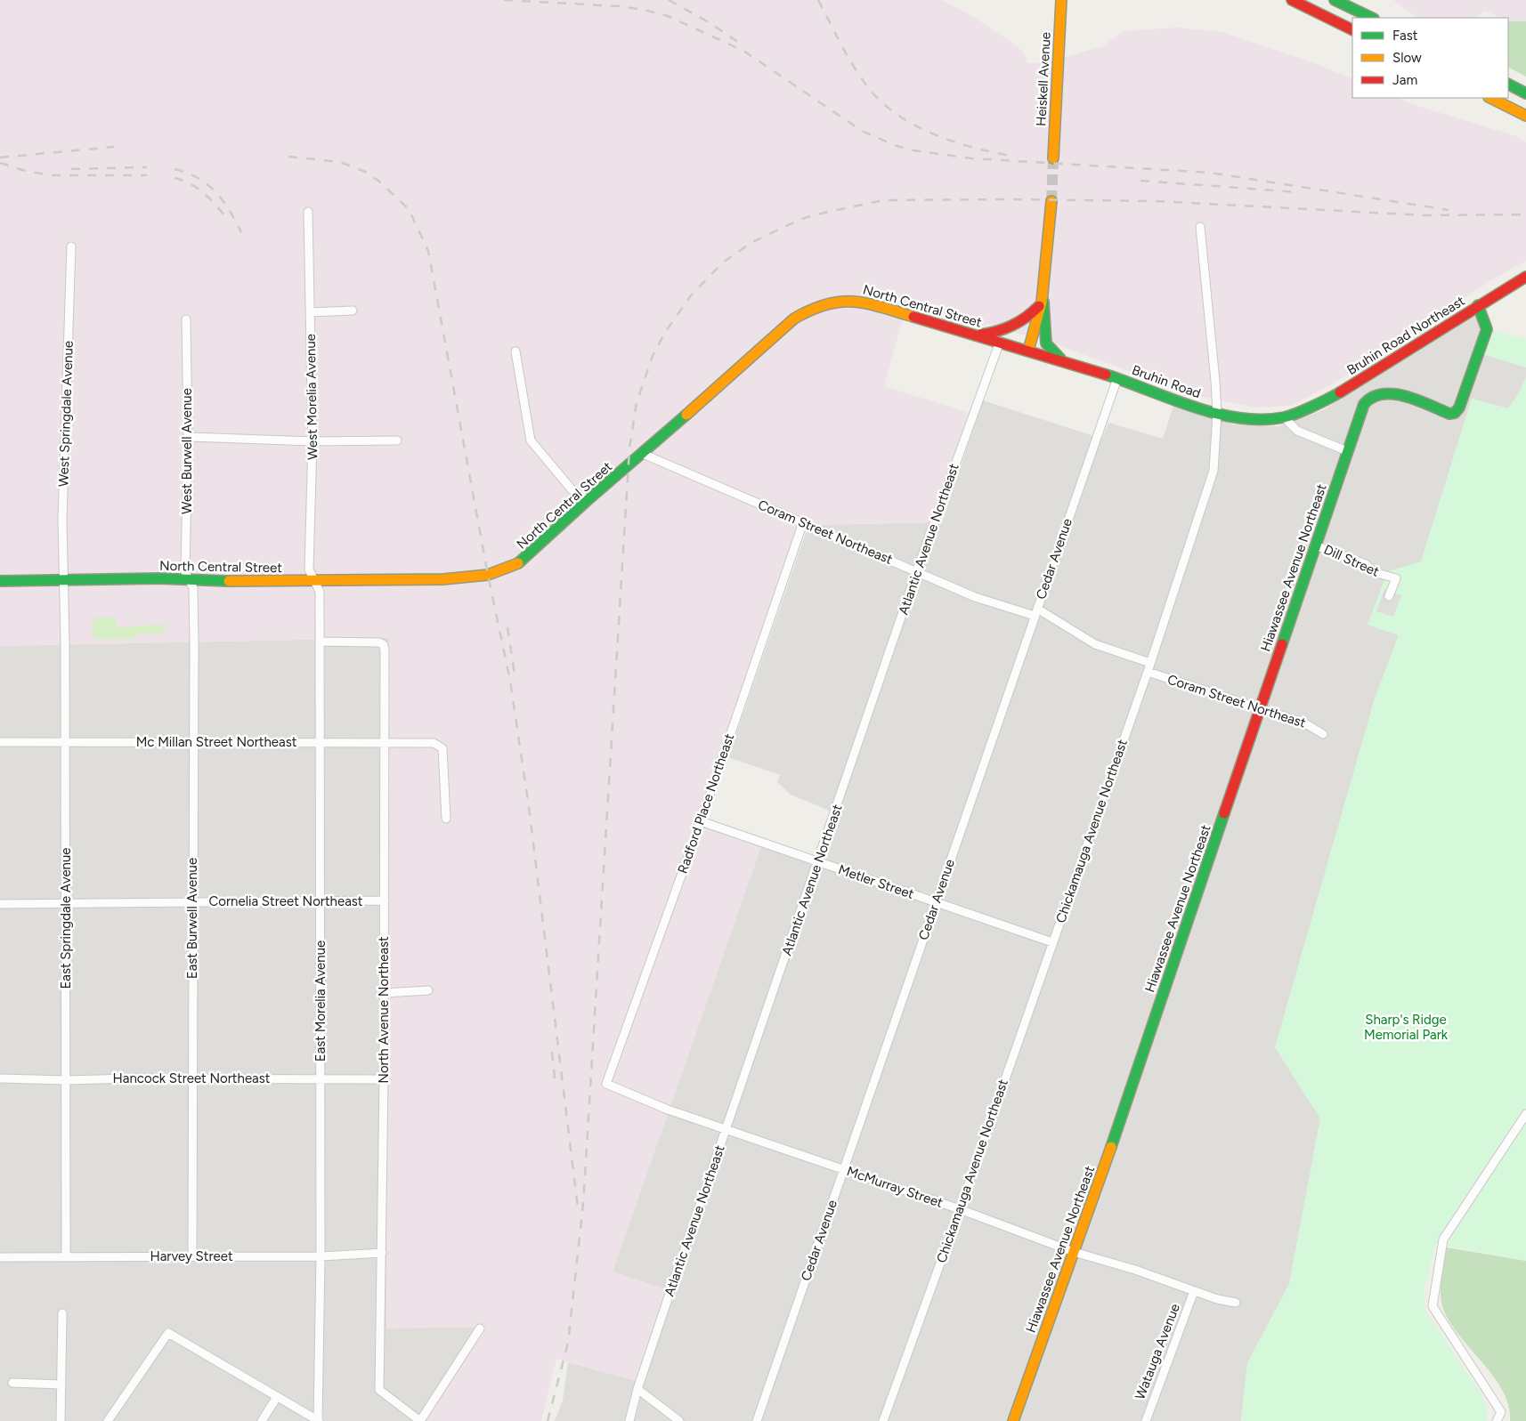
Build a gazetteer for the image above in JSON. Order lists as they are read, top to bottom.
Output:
{
  "streets": {
    "main road": [
      "Heiskell Avenue",
      "North Central Street",
      "Bruhin Road Northeast",
      "Bruhin Road",
      "Hiawassee Avenue Northeast"
    ],
    "street": [
      "West Morelia Avenue",
      "West Springdale Avenue",
      "West Burwell Avenue",
      "Coram Street Northeast",
      "Atlantic Avenue Northeast",
      "Cedar Avenue",
      "Dill Street",
      "Mc Millan Street Northeast",
      "Radford Place Northeast",
      "Chickamauga Avenue Northeast",
      "Metler Street",
      "Cornelia Street Northeast",
      "East Springdale Avenue",
      "East Burwell Avenue",
      "East Morelia Avenue",
      "North Avenue Northeast",
      "Hancock Street Northeast",
      "McMurray Street",
      "Harvey Street",
      "Watauga Avenue"
    ]
  },
  "crossings": [
    ["North Central Street", "Bruhin Road"],
    ["North Central Street", "West Morelia Avenue"],
    ["North Central Street", "West Springdale Avenue"],
    ["North Central Street", "West Burwell Avenue"],
    ["North Central Street", "Coram Street Northeast"],
    ["North Central Street", "Atlantic Avenue Northeast"],
    ["North Central Street", "East Springdale Avenue"],
    ["North Central Street", "East Burwell Avenue"],
    ["North Central Street", "East Morelia Avenue"],
    ["Bruhin Road Northeast", "Bruhin Road"],
    ["Bruhin Road Northeast", "Hiawassee Avenue Northeast"],
    ["Bruhin Road", "Cedar Avenue"],
    ["Bruhin Road", "Chickamauga Avenue Northeast"],
    ["West Morelia Avenue", "East Morelia Avenue"],
    ["West Springdale Avenue", "East Springdale Avenue"],
    ["West Burwell Avenue", "East Burwell Avenue"],
    ["Coram Street Northeast", "Atlantic Avenue Northeast"],
    ["Coram Street Northeast", "Cedar Avenue"],
    ["Coram Street Northeast", "Hiawassee Avenue Northeast"],
    ["Coram Street Northeast", "Radford Place Northeast"],
    ["Coram Street Northeast", "Chickamauga Avenue Northeast"],
    ["Atlantic Avenue Northeast", "Metler Street"],
    ["Atlantic Avenue Northeast", "McMurray Street"],
    ["Cedar Avenue", "Metler Street"],
    ["Cedar Avenue", "McMurray Street"],
    ["Dill Street", "Hiawassee Avenue Northeast"],
    ["Hiawassee Avenue Northeast", "McMurray Street"],
    ["Mc Millan Street Northeast", "East Springdale Avenue"],
    ["Mc Millan Street Northeast", "East Burwell Avenue"],
    ["Mc Millan Street Northeast", "East Morelia Avenue"],
    ["Mc Millan Street Northeast", "North Avenue Northeast"],
    ["Radford Place Northeast", "Metler Street"],
    ["Radford Place Northeast", "McMurray Street"],
    ["Chickamauga Avenue Northeast", "Metler Street"],
    ["Chickamauga Avenue Northeast", "McMurray Street"],
    ["Cornelia Street Northeast", "East Springdale Avenue"],
    ["Cornelia Street Northeast", "East Burwell Avenue"],
    ["Cornelia Street Northeast", "East Morelia Avenue"],
    ["Cornelia Street Northeast", "North Avenue Northeast"],
    ["East Springdale Avenue", "Hancock Street Northeast"],
    ["East Springdale Avenue", "Harvey Street"],
    ["East Burwell Avenue", "Hancock Street Northeast"],
    ["East Burwell Avenue", "Harvey Street"],
    ["East Morelia Avenue", "North Avenue Northeast"],
    ["East Morelia Avenue", "Hancock Street Northeast"],
    ["East Morelia Avenue", "Harvey Street"],
    ["North Avenue Northeast", "Hancock Street Northeast"],
    ["North Avenue Northeast", "Harvey Street"],
    ["McMurray Street", "Watauga Avenue"]
  ],
  "parks": ["Sharp's Ridge Memorial Park"],
  "legend": ["Fast", "Slow", "Jam"]
}
